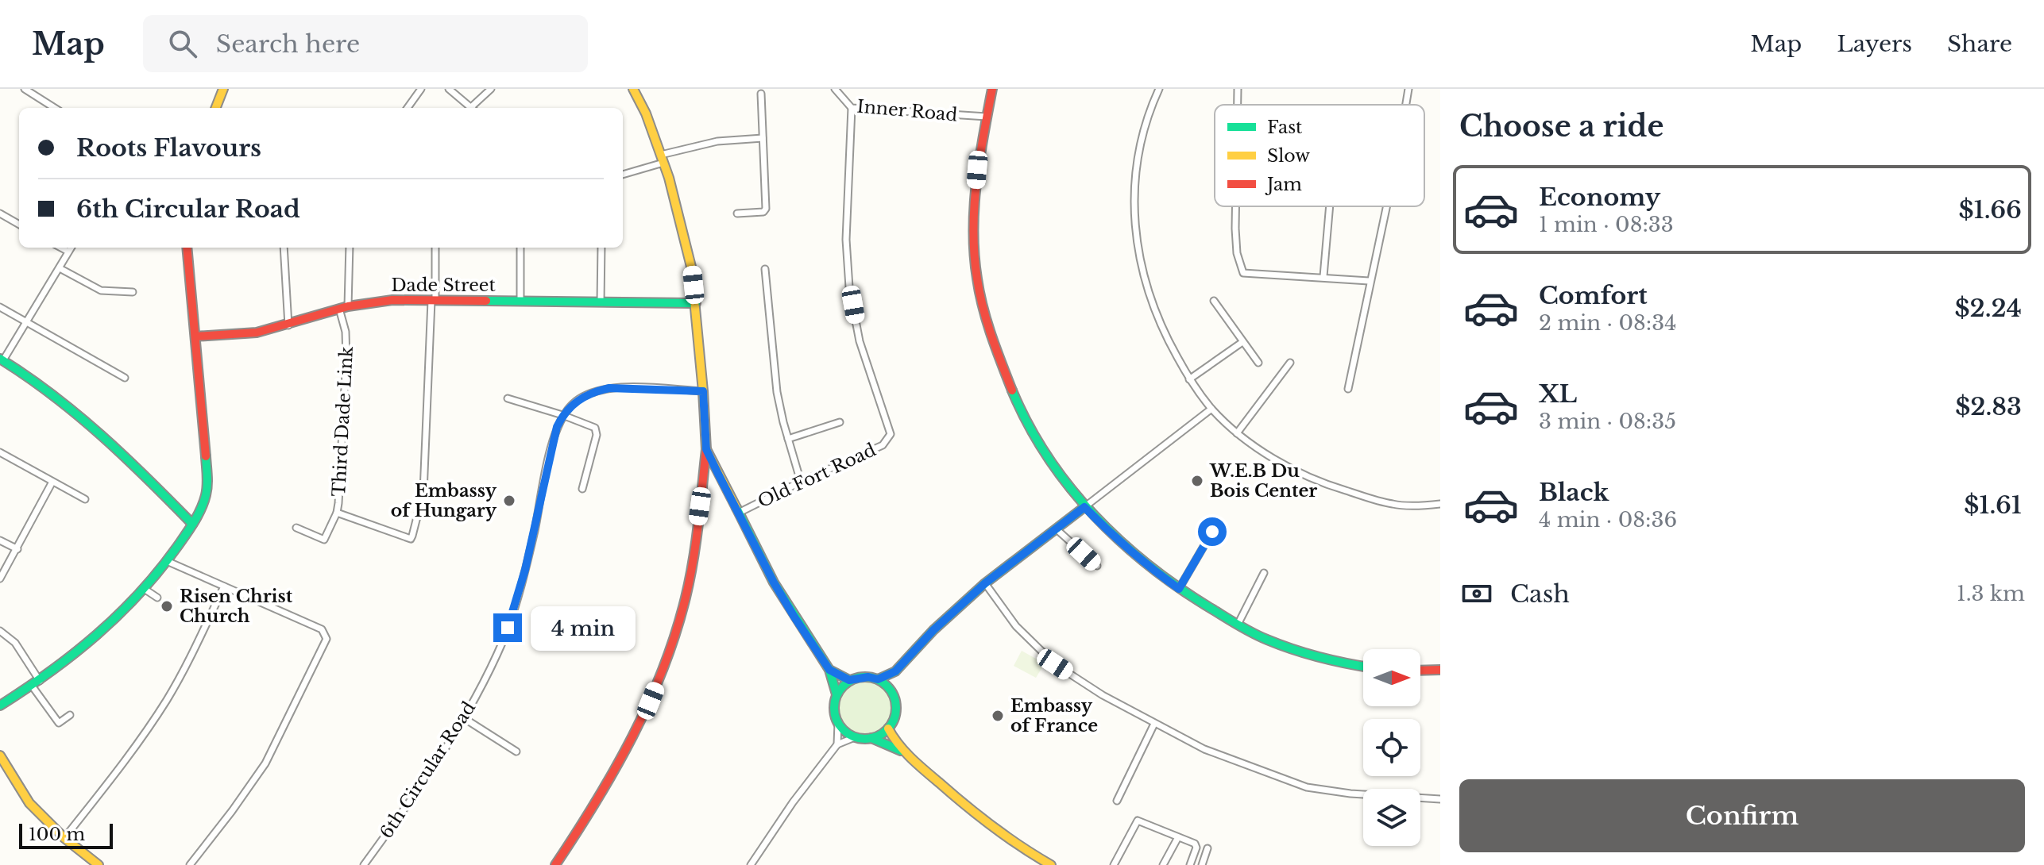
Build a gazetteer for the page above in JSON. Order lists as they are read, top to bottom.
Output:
{
  "streets": {
    "street": [
      "Inner Road",
      "Dade Street",
      "Third Dade Link",
      "Old Fort Road",
      "6th Circular Road"
    ]
  },
  "crossings": [
    ["Inner Road", "Old Fort Road"],
    ["Dade Street", "Third Dade Link"]
  ],
  "places": [
    "W.E.B Du Bois Center",
    "Embassy of Hungary",
    "Risen Christ Church",
    "Embassy of France"
  ],
  "legend": ["Fast", "Slow", "Jam"],
  "scale_bar": "100 m",
  "north": "right",
  "page": {
    "header": "Map",
    "search": "Search here",
    "nav": ["Map", "Layers", "Share"],
    "heading": "Choose a ride",
    "banner": ["Roots Flavours", "6th Circular Road"],
    "list": [
      {
        "name": "Economy",
        "note": "1 min · 08:33",
        "value": "$1.66"
      },
      {
        "name": "Comfort",
        "note": "2 min · 08:34",
        "value": "$2.24"
      },
      {
        "name": "XL",
        "note": "3 min · 08:35",
        "value": "$2.83"
      },
      {
        "name": "Black",
        "note": "4 min · 08:36",
        "value": "$1.61"
      }
    ],
    "pay": ["Cash", "1.3 km"],
    "bubble": "4 min",
    "buttons": "Confirm",
    "scale": "100 m"
  }
}
